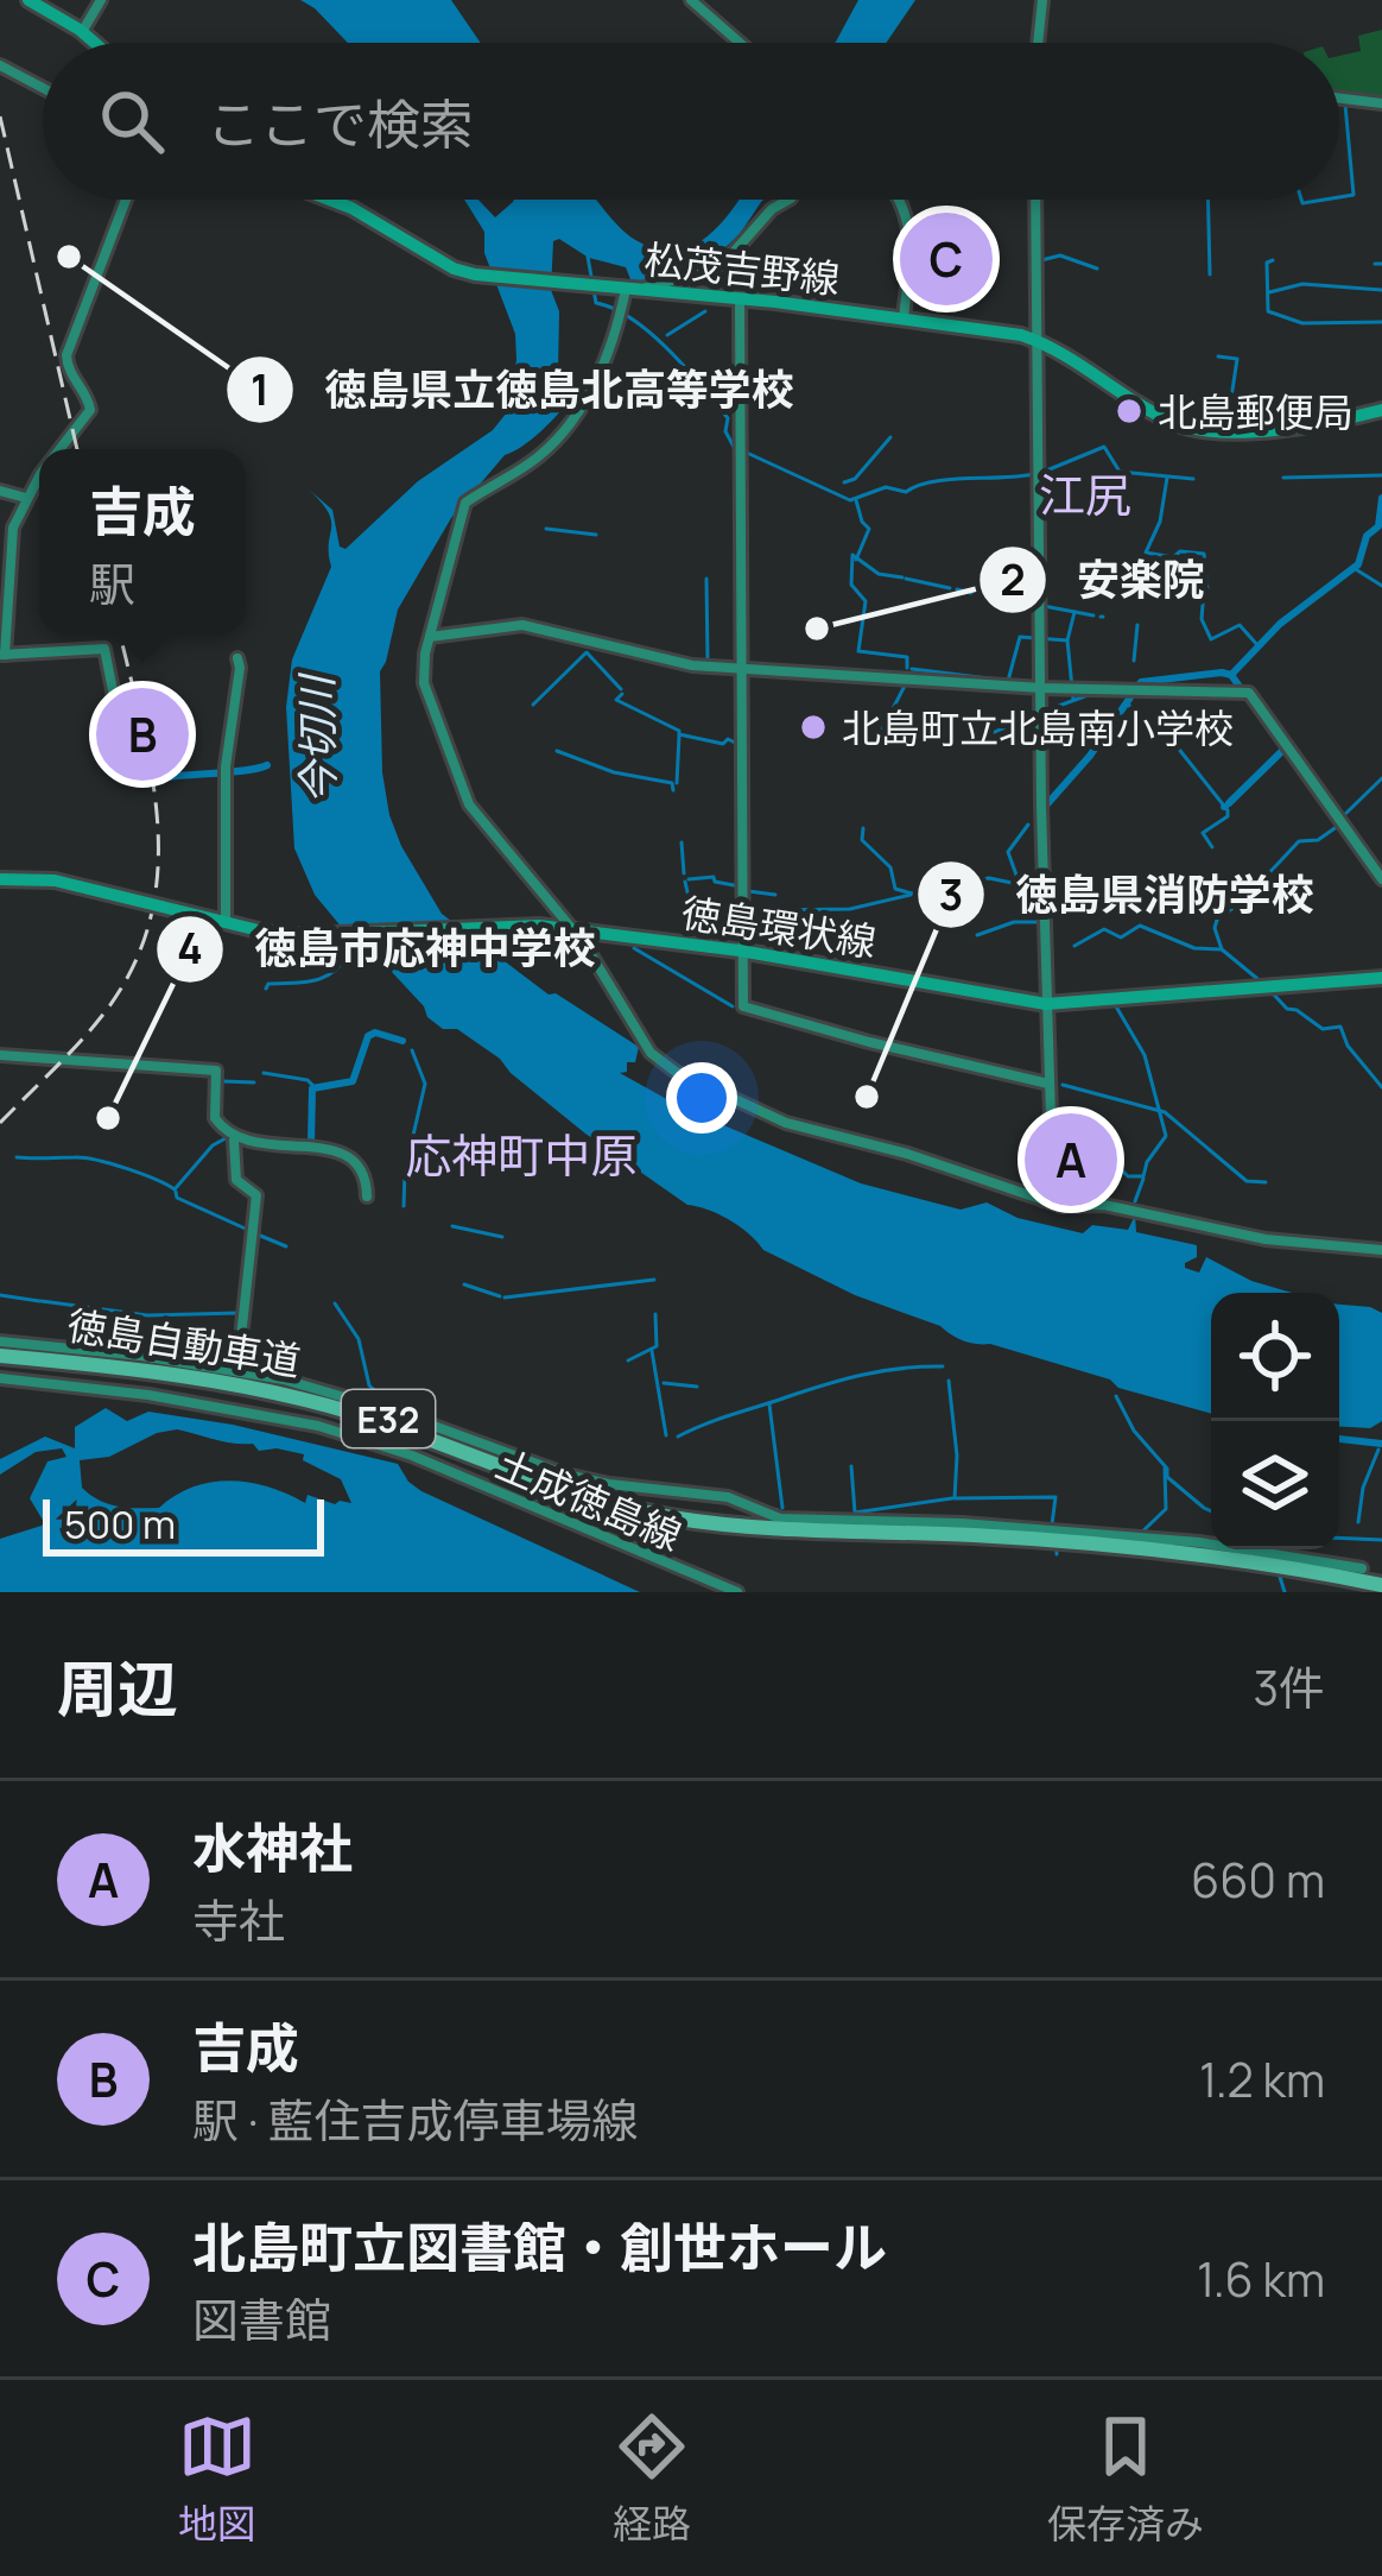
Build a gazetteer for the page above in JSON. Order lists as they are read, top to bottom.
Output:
{
  "streets": {
    "highway": ["徳島自動車道", "E32"],
    "main road": ["松茂吉野線", "徳島環状線"],
    "street": ["土成徳島線"]
  },
  "districts": ["江尻", "応神町中原"],
  "water": ["今切川"],
  "places": [
    "徳島県立徳島北高等学校",
    "北島郵便局",
    "安楽院",
    "北島町立北島南小学校",
    "徳島県消防学校",
    "徳島市応神中学校"
  ],
  "scale_bar": "500 m",
  "page": {
    "search": "ここで検索",
    "pins": ["C", "B", "A"],
    "popup": ["吉成", "駅"],
    "scale": "500 m",
    "heading": ["周辺", "3件"],
    "list": [
      {
        "mark": "A",
        "name": "水神社",
        "note": "寺社",
        "value": "660 m"
      },
      {
        "mark": "B",
        "name": "吉成",
        "note": "駅 · 藍住吉成停車場線",
        "value": "1.2 km"
      },
      {
        "mark": "C",
        "name": "北島町立図書館・創世ホール",
        "note": "図書館",
        "value": "1.6 km"
      }
    ],
    "nav": ["地図", "経路", "保存済み"]
  }
}
